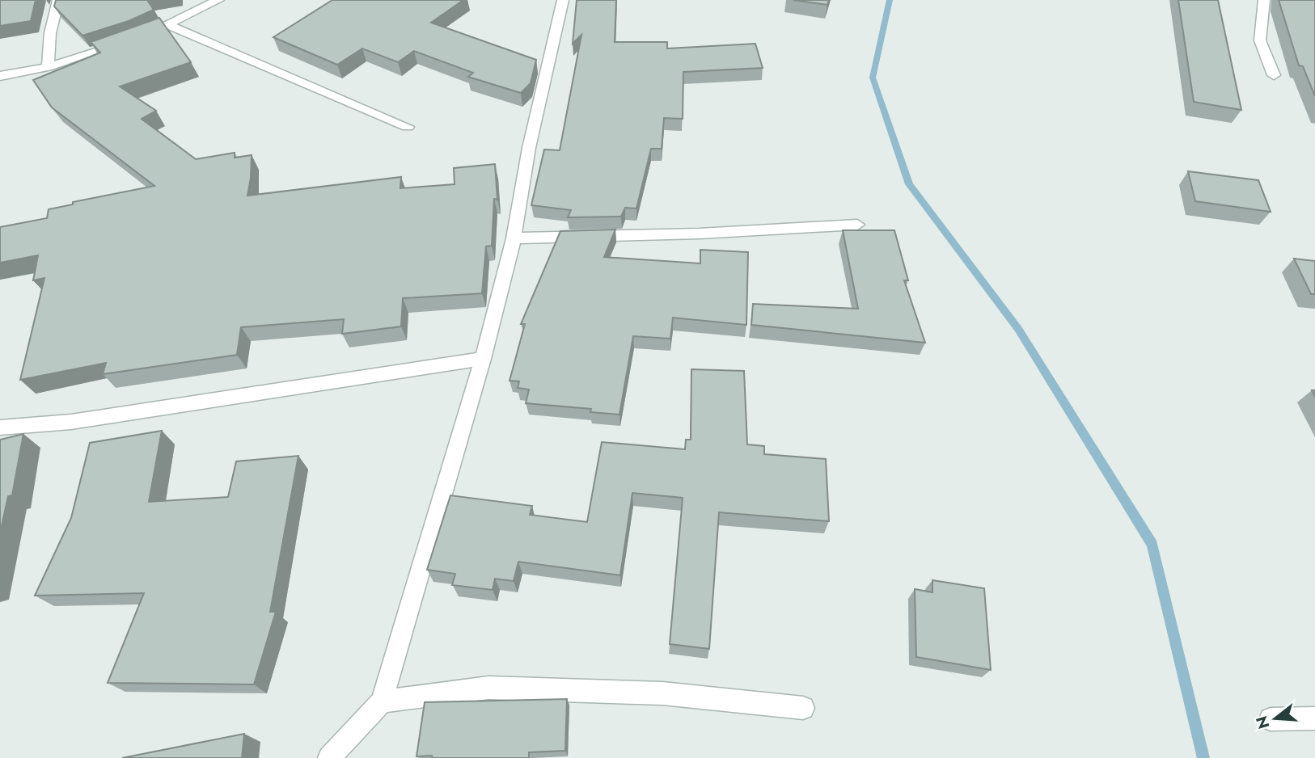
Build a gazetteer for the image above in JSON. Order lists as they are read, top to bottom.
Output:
{
  "north": "left"
}
